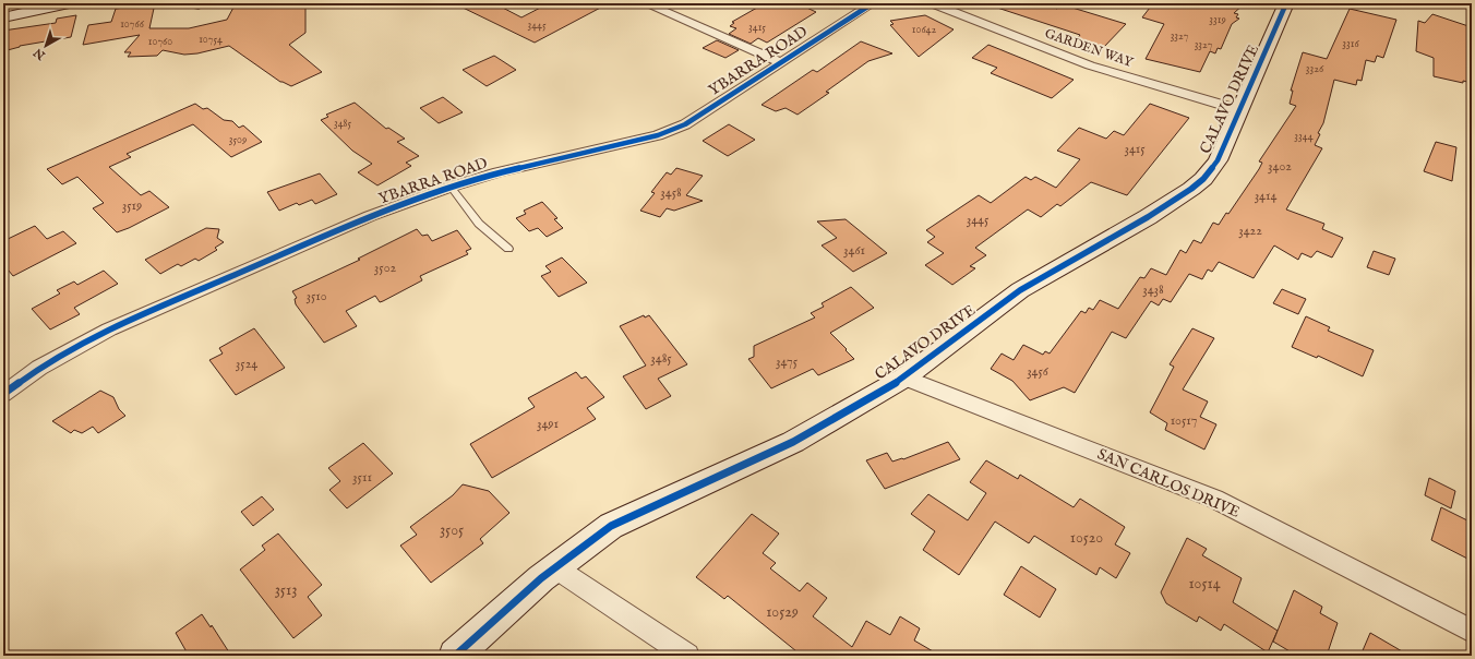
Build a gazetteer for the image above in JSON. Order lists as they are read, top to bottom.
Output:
{
  "streets": {
    "street": [
      "GARDEN WAY",
      "YBARRA ROAD",
      "CALAVO DRIVE",
      "SAN CARLOS DRIVE"
    ]
  },
  "crossings": [
    ["GARDEN WAY", "CALAVO DRIVE"],
    ["CALAVO DRIVE", "SAN CARLOS DRIVE"]
  ],
  "house_numbers": [
    "3319",
    "10766",
    "3445",
    "3415",
    "10642",
    "3327",
    "10754",
    "10760",
    "3316",
    "3327",
    "3326",
    "3485",
    "3344",
    "3509",
    "3415",
    "3402",
    "3458",
    "3414",
    "3519",
    "3445",
    "3422",
    "3461",
    "3502",
    "3438",
    "3510",
    "3485",
    "3475",
    "3524",
    "3456",
    "10517",
    "3491",
    "3511",
    "3505",
    "10520",
    "10514",
    "3513",
    "10529"
  ],
  "north": "bottom left"
}
